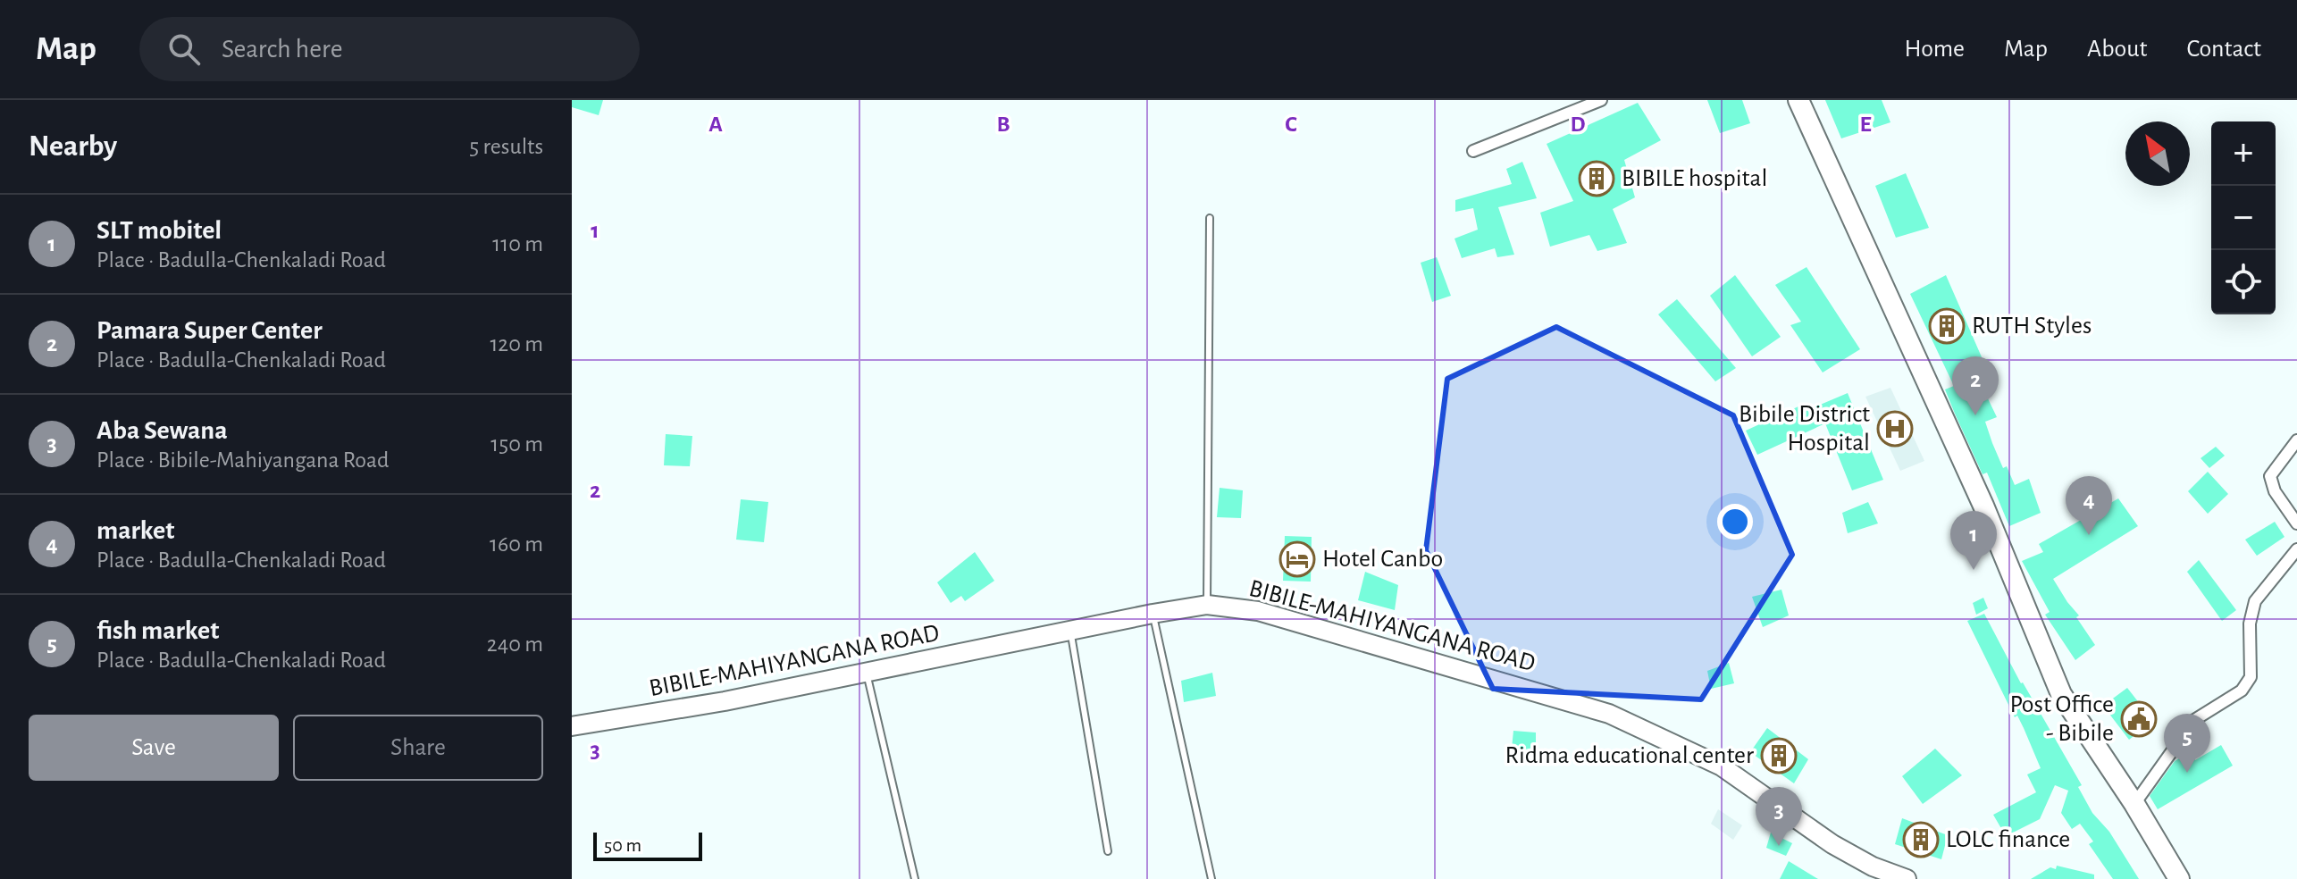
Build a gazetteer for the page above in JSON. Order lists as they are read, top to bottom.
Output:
{
  "streets": {
    "main road": ["BIBILE-MAHIYANGANA ROAD"]
  },
  "places": {
    "building": [
      "BIBILE hospital",
      "RUTH Styles",
      "Ridma educational center",
      "LOLC finance"
    ],
    "hospital": ["Bibile District Hospital"],
    "hotel": ["Hotel Canbo"],
    "public building": ["Post Office - Bibile"]
  },
  "scale_bar": "50 m",
  "north": "top left",
  "page": {
    "header": "Map",
    "search": "Search here",
    "nav": [
      "Home",
      "Map",
      "About",
      "Contact"
    ],
    "heading": ["Nearby", "5 results"],
    "map_buttons": ["+", "−"],
    "list": [
      {
        "mark": "1",
        "name": "SLT mobitel",
        "note": "Place · Badulla-Chenkaladi Road",
        "value": "110 m"
      },
      {
        "mark": "2",
        "name": "Pamara Super Center",
        "note": "Place · Badulla-Chenkaladi Road",
        "value": "120 m"
      },
      {
        "mark": "3",
        "name": "Aba Sewana",
        "note": "Place · Bibile-Mahiyangana Road",
        "value": "150 m"
      },
      {
        "mark": "4",
        "name": "market",
        "note": "Place · Badulla-Chenkaladi Road",
        "value": "160 m"
      },
      {
        "mark": "5",
        "name": "fish market",
        "note": "Place · Badulla-Chenkaladi Road",
        "value": "240 m"
      }
    ],
    "pins": [
      "2",
      "4",
      "1",
      "5",
      "3"
    ],
    "buttons": ["Save", "Share"],
    "scale": "50 m"
  },
  "grid": {
    "columns": [
      "A",
      "B",
      "C",
      "D",
      "E"
    ],
    "rows": ["1", "2", "3"]
  }
}
